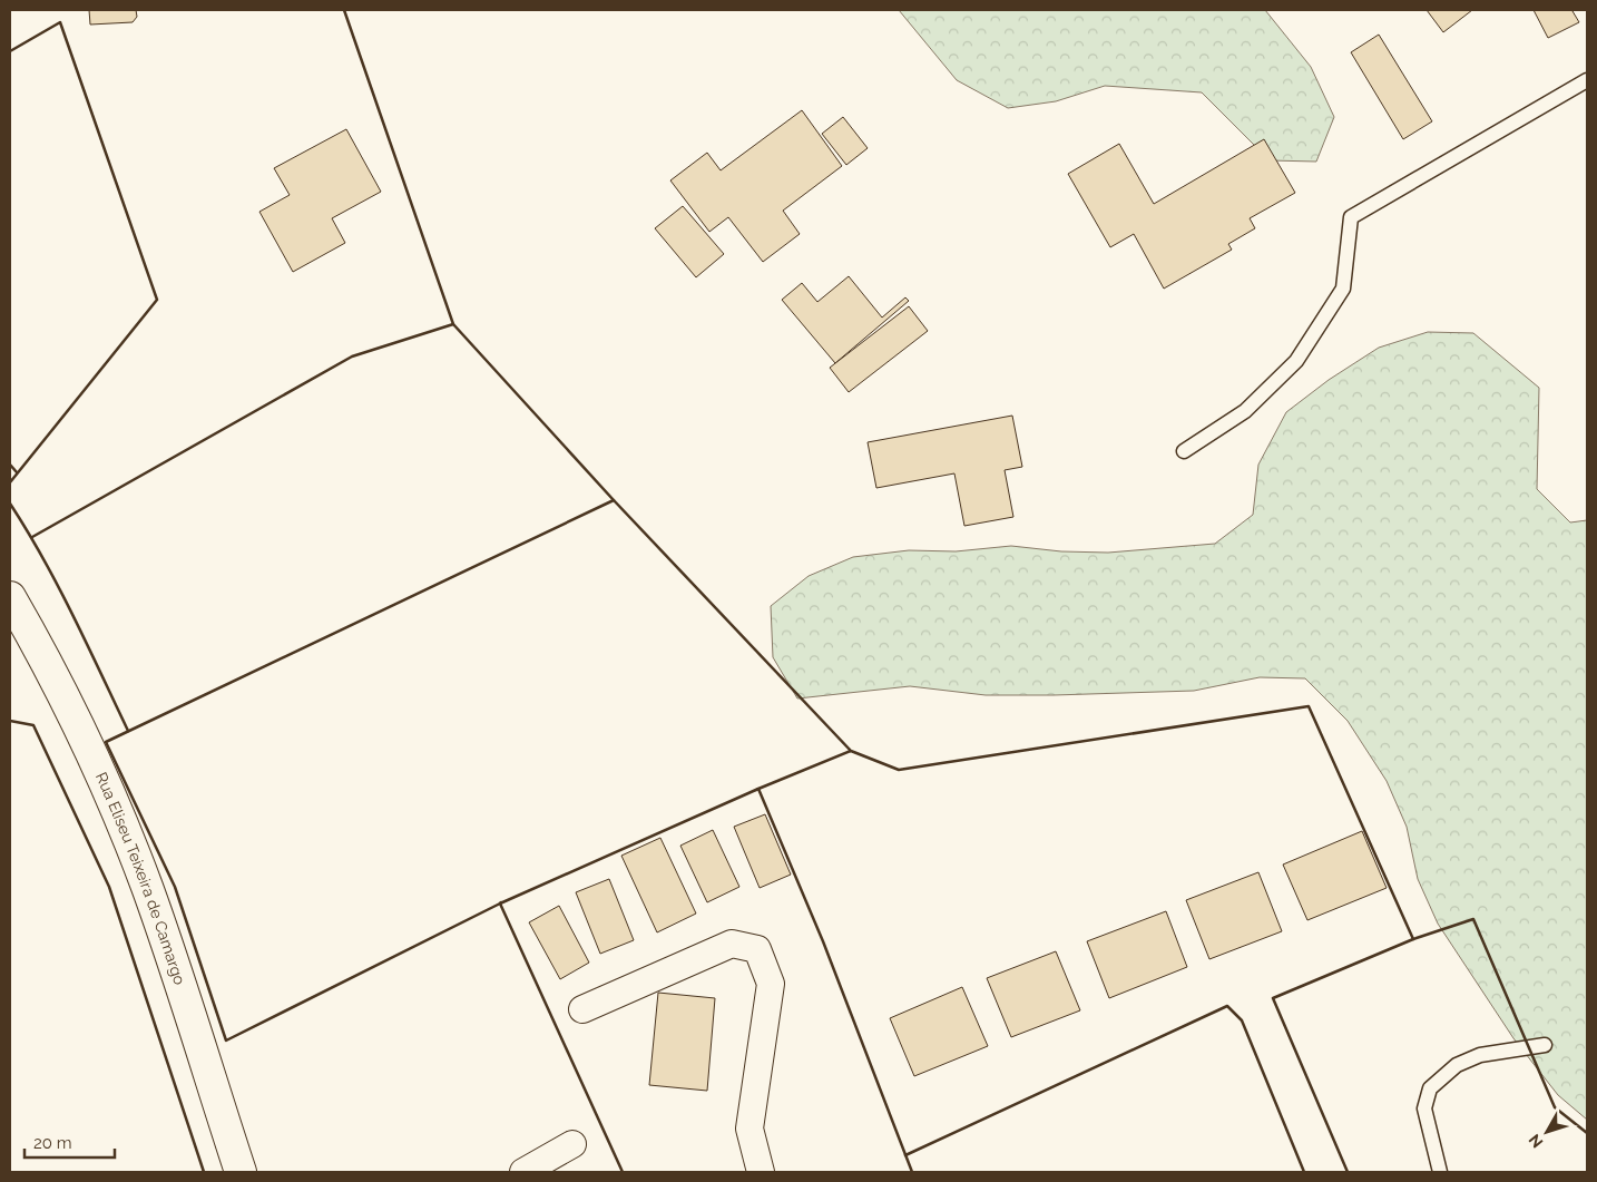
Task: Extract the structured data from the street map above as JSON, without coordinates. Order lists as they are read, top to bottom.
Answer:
{
  "streets": {
    "street": ["Rua Eliseu Teixeira de Camargo"]
  },
  "scale_bar": "20 m",
  "north": "bottom left"
}
